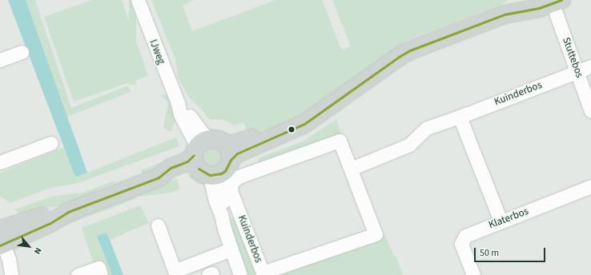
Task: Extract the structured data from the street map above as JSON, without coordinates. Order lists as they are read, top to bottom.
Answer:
{
  "streets": {
    "street": [
      "IJweg",
      "Stuttebos",
      "Kuinderbos",
      "Klaterbos"
    ]
  },
  "crossings": [
    ["Stuttebos", "Kuinderbos"]
  ],
  "scale_bar": "50 m",
  "north": "bottom right"
}
